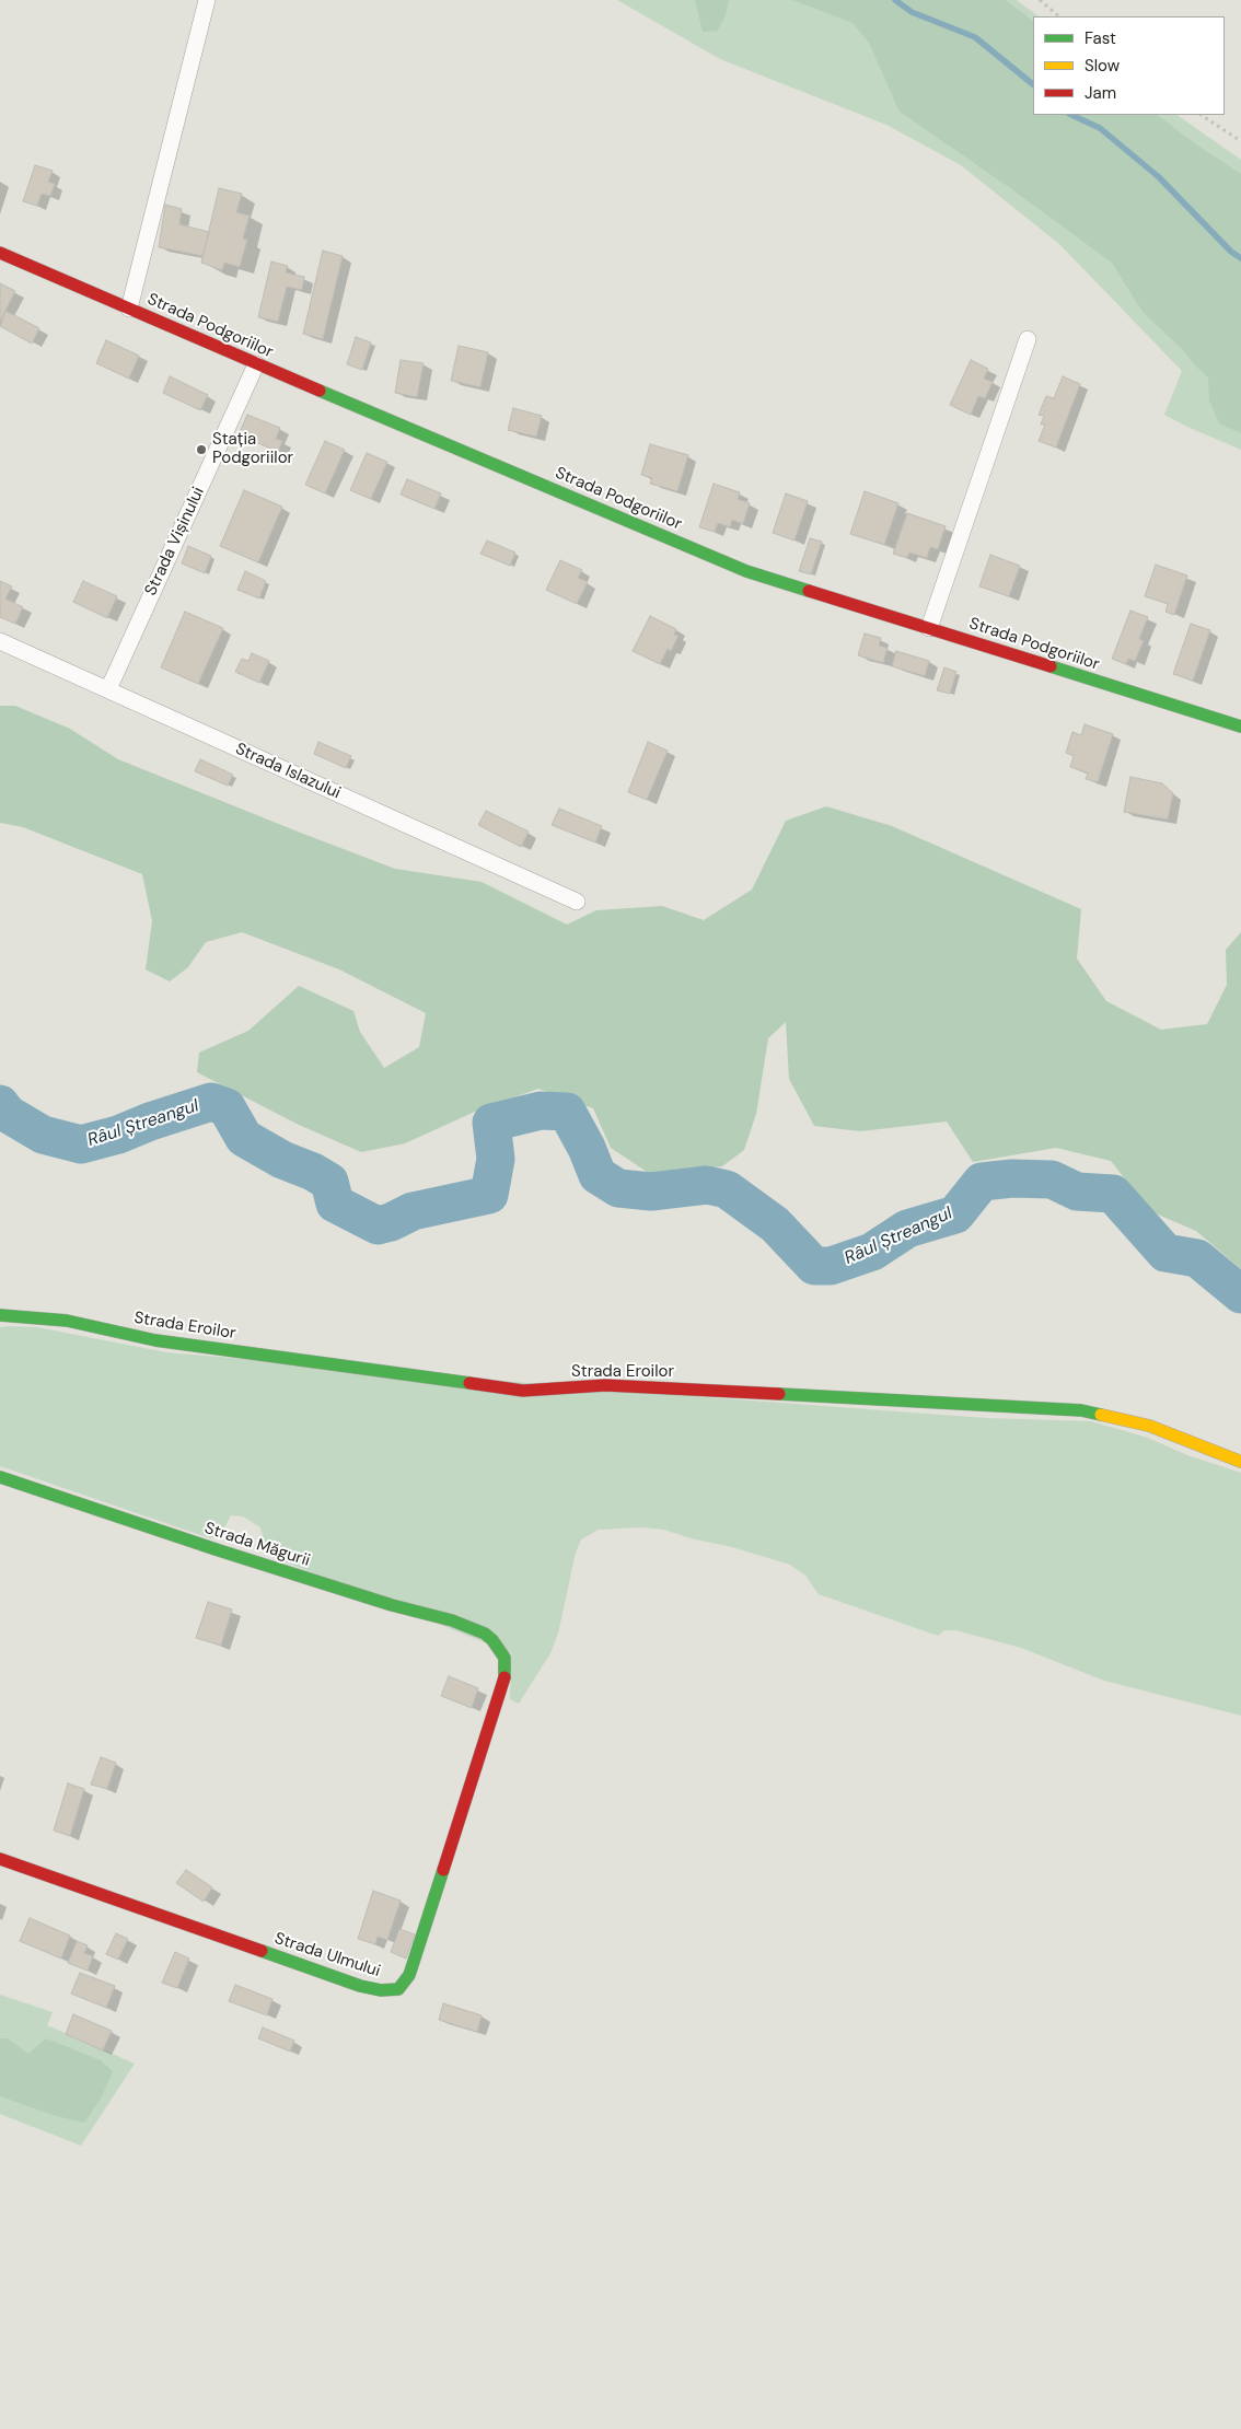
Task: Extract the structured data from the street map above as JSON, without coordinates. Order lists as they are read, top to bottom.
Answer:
{
  "streets": {
    "street": [
      "Strada Podgoriilor",
      "Strada Vișinului",
      "Strada Islazului",
      "Strada Eroilor",
      "Strada Măgurii",
      "Strada Ulmului"
    ]
  },
  "crossings": [
    ["Strada Podgoriilor", "Strada Vișinului"],
    ["Strada Vișinului", "Strada Islazului"],
    ["Strada Măgurii", "Strada Ulmului"]
  ],
  "water": ["Râul Ștreangul"],
  "places": ["Stația Podgoriilor"],
  "legend": ["Fast", "Slow", "Jam"]
}
